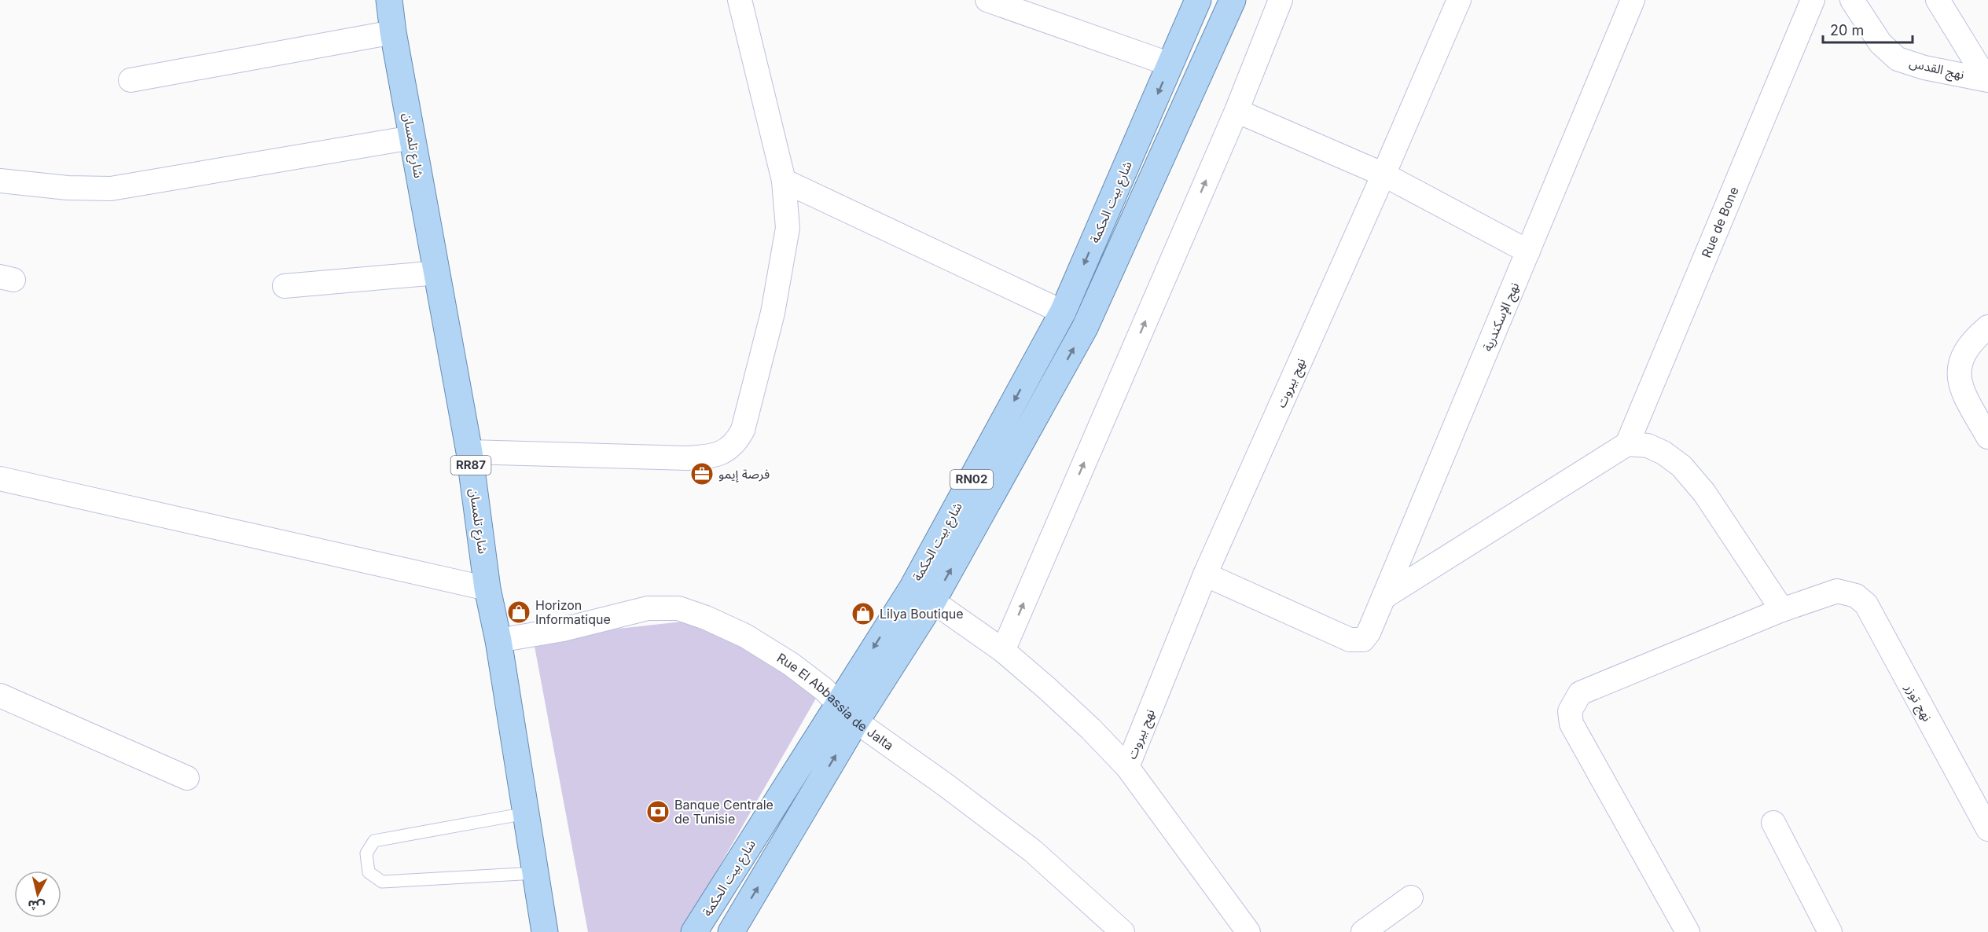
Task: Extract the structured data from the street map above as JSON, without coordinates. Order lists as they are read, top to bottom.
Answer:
{
  "streets": {
    "main road": [
      "شارع تلمسان",
      "شارع بيت الحكمة",
      "RR87",
      "RN02"
    ],
    "street": [
      "نهج القدس",
      "Rue de Bone",
      "نهج الإسكندرية",
      "نهج بيروت",
      "Rue El Abbassia de Jalta",
      "نهج توزر"
    ]
  },
  "crossings": [
    ["شارع تلمسان", "Rue El Abbassia de Jalta"],
    ["شارع بيت الحكمة", "Rue El Abbassia de Jalta"],
    ["نهج الإسكندرية", "نهج بيروت"]
  ],
  "places": {
    "office": ["فرصة إيمو"],
    "shop": ["Horizon Informatique", "Lilya Boutique"],
    "bank": ["Banque Centrale de Tunisie"]
  },
  "scale_bar": "20 m",
  "north": "bottom"
}
